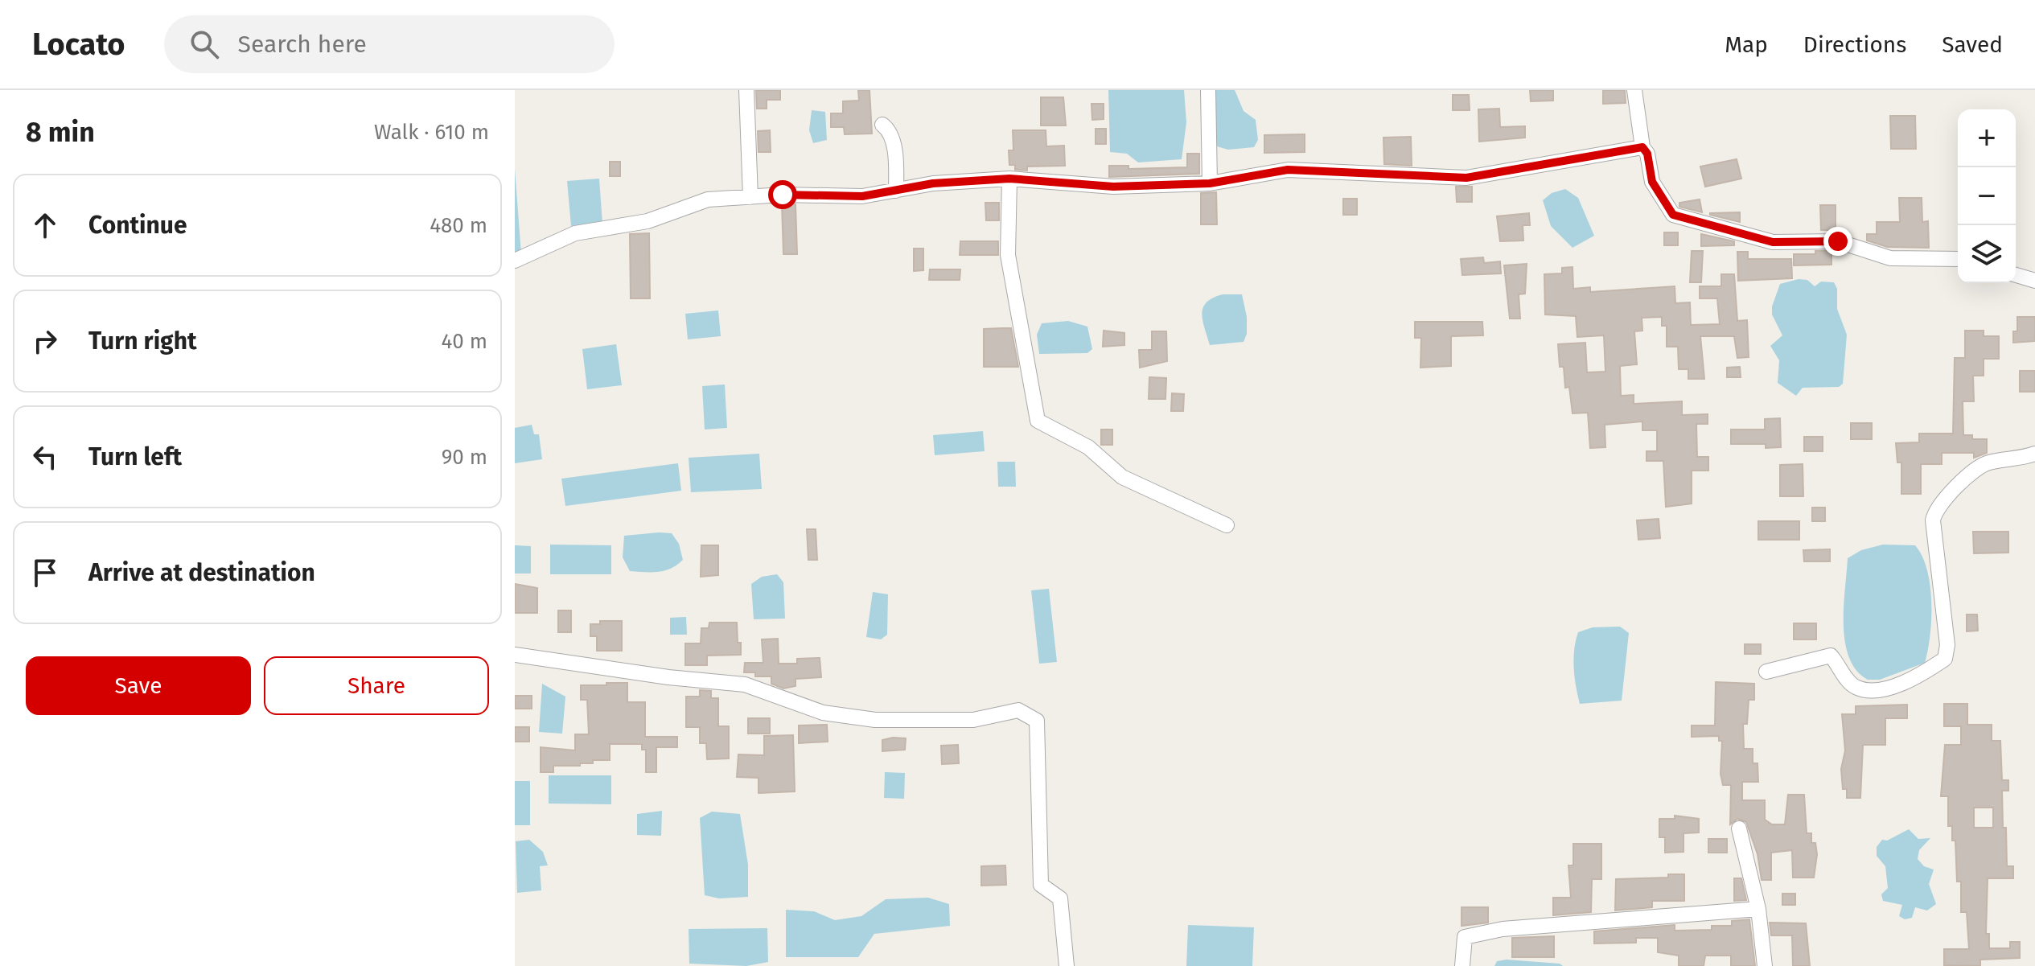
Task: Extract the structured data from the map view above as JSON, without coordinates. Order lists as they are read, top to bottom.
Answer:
{
  "page": {
    "header": "Locato",
    "search": "Search here",
    "nav": ["Map", "Directions", "Saved"],
    "heading": ["8 min", "Walk · 610 m"],
    "map_buttons": ["+", "−"],
    "list": [
      ["Continue", "480 m"],
      ["Turn right", "40 m"],
      ["Turn left", "90 m"],
      "Arrive at destination"
    ],
    "buttons": ["Save", "Share"]
  }
}
